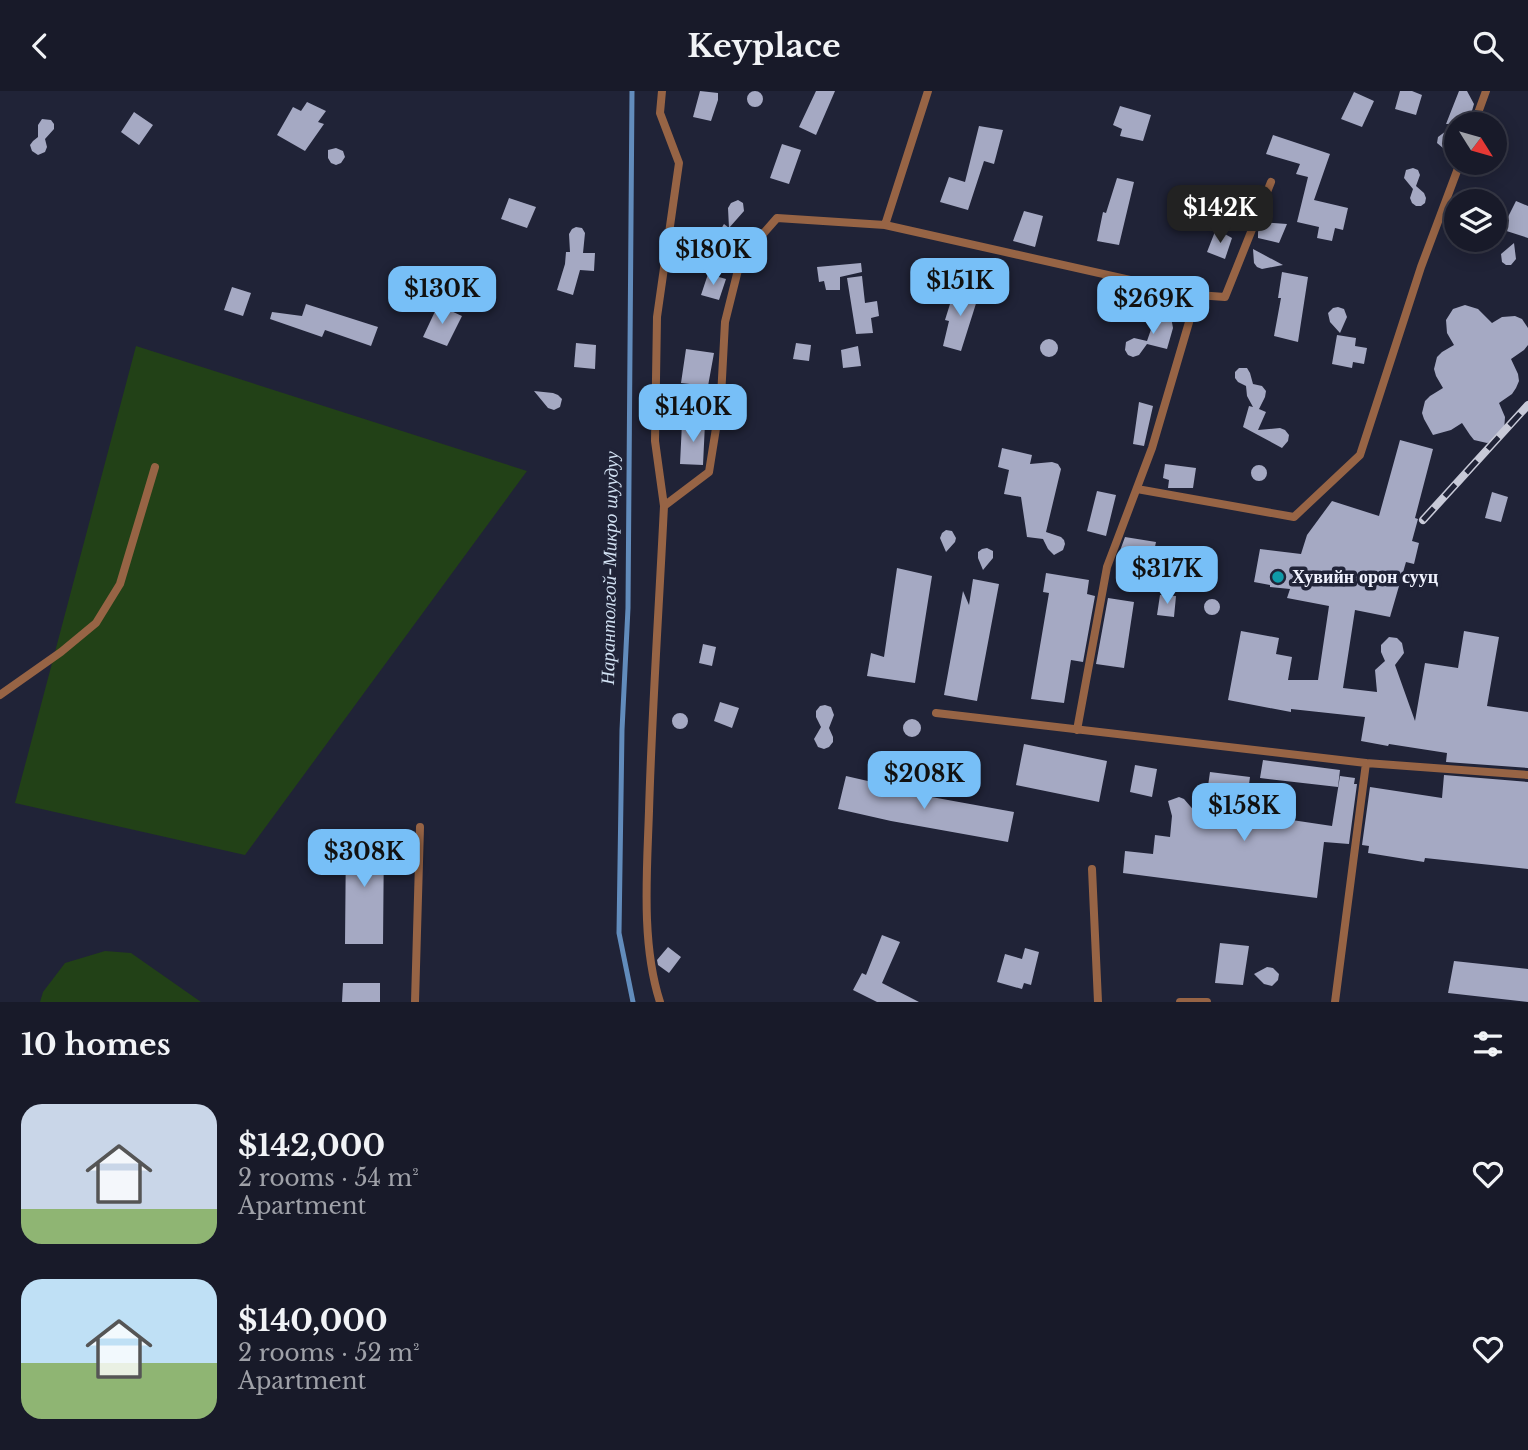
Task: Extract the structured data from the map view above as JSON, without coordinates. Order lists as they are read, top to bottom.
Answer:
{
  "water": ["Нарантолгой-Микро шуудуу"],
  "places": ["Хувийн орон сууц"],
  "north": "bottom right",
  "page": {
    "header": "Keyplace",
    "price": [
      "$142K",
      "$180K",
      "$151K",
      "$130K",
      "$269K",
      "$140K",
      "$317K",
      "$208K",
      "$158K",
      "$308K"
    ],
    "heading": "10 homes",
    "list": [
      {
        "name": "$142,000",
        "note": "2 rooms · 54 m² · Apartment"
      },
      {
        "name": "$140,000",
        "note": "2 rooms · 52 m² · Apartment"
      }
    ]
  }
}
